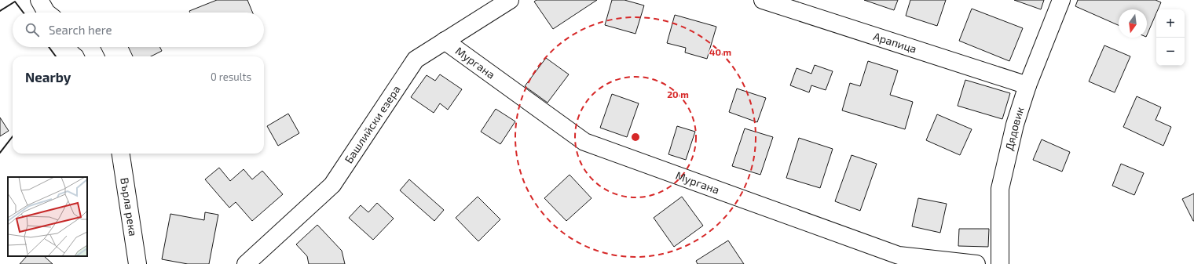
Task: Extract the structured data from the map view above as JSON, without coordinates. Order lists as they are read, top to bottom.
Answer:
{
  "streets": {
    "street": [
      "Арапица",
      "Мургана",
      "Башлийски езера",
      "Дядовик",
      "Върла река"
    ]
  },
  "crossings": [
    ["Арапица", "Дядовик"],
    ["Мургана", "Башлийски езера"]
  ],
  "north": "bottom",
  "page": {
    "map_buttons": ["+", "−"],
    "search": "Search here",
    "heading": ["Nearby", "0 results"]
  },
  "rings": ["40 m", "20 m"]
}
